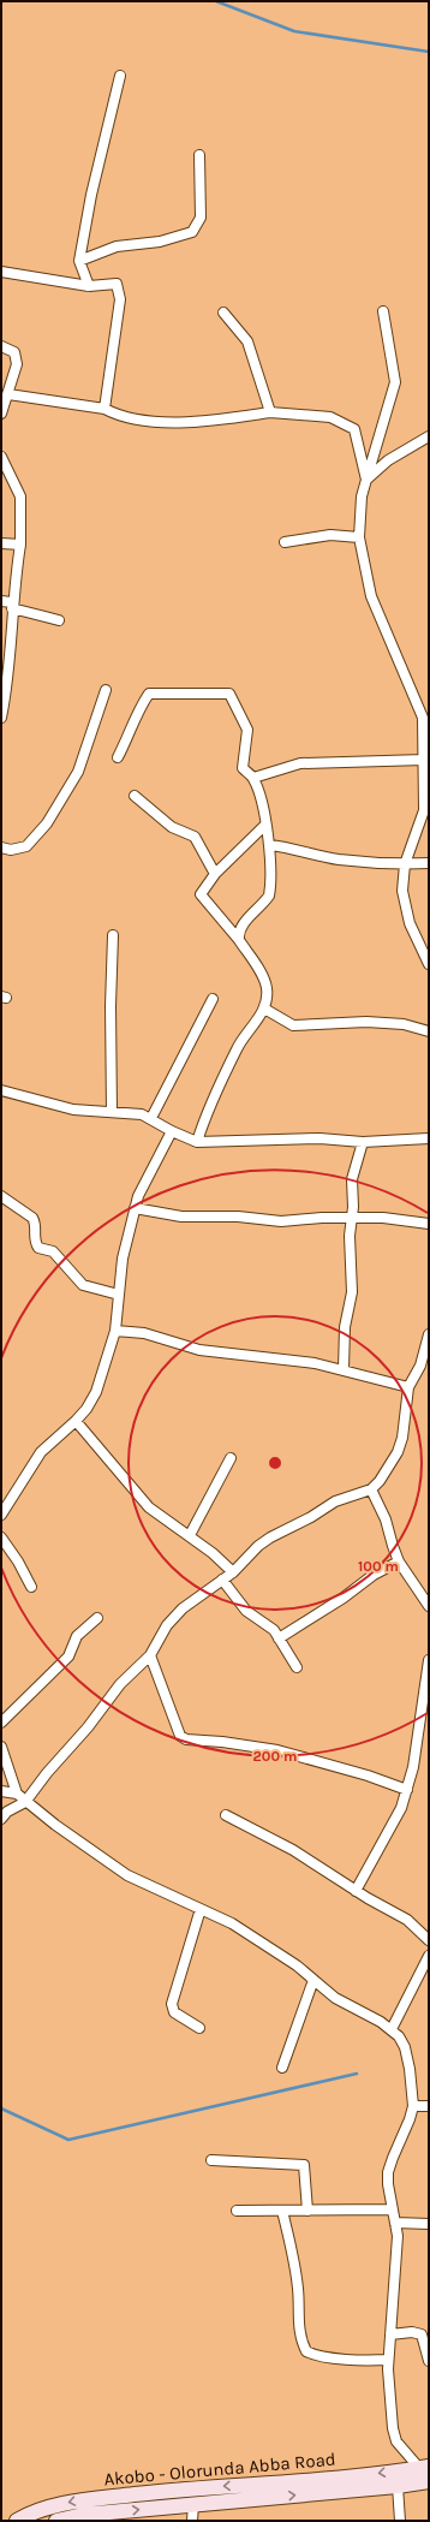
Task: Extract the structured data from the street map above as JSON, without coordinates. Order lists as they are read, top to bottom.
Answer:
{
  "streets": {
    "main road": ["Akobo - Olorunda Abba Road"]
  },
  "rings": ["100 m", "200 m"]
}
